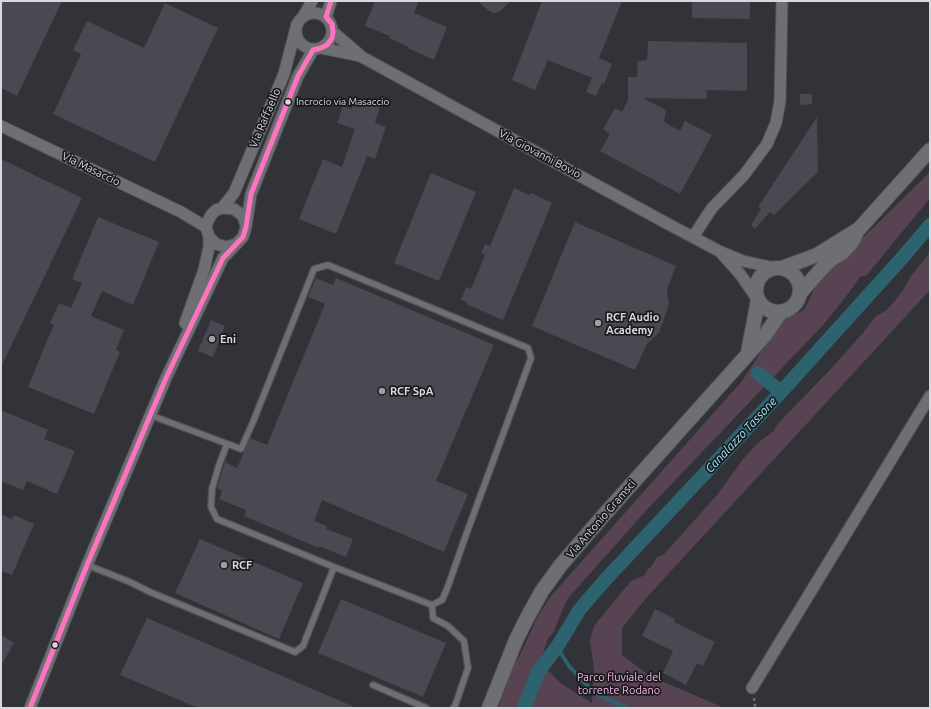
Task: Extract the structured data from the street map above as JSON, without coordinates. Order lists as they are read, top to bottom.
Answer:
{
  "streets": {
    "street": [
      "Via Raffaello",
      "Via Giovanni Bovio",
      "Via Masaccio",
      "Via Antonio Gramsci"
    ]
  },
  "crossings": [
    ["Via Raffaello", "Via Giovanni Bovio"],
    ["Via Raffaello", "Via Masaccio"],
    ["Via Giovanni Bovio", "Via Antonio Gramsci"]
  ],
  "water": ["Canalazzo Tassone"],
  "parks": ["Parco fluviale del torrente Rodano"],
  "places": [
    "Incrocio via Masaccio",
    "RCF Audio Academy",
    "Eni",
    "RCF SpA",
    "RCF"
  ]
}
